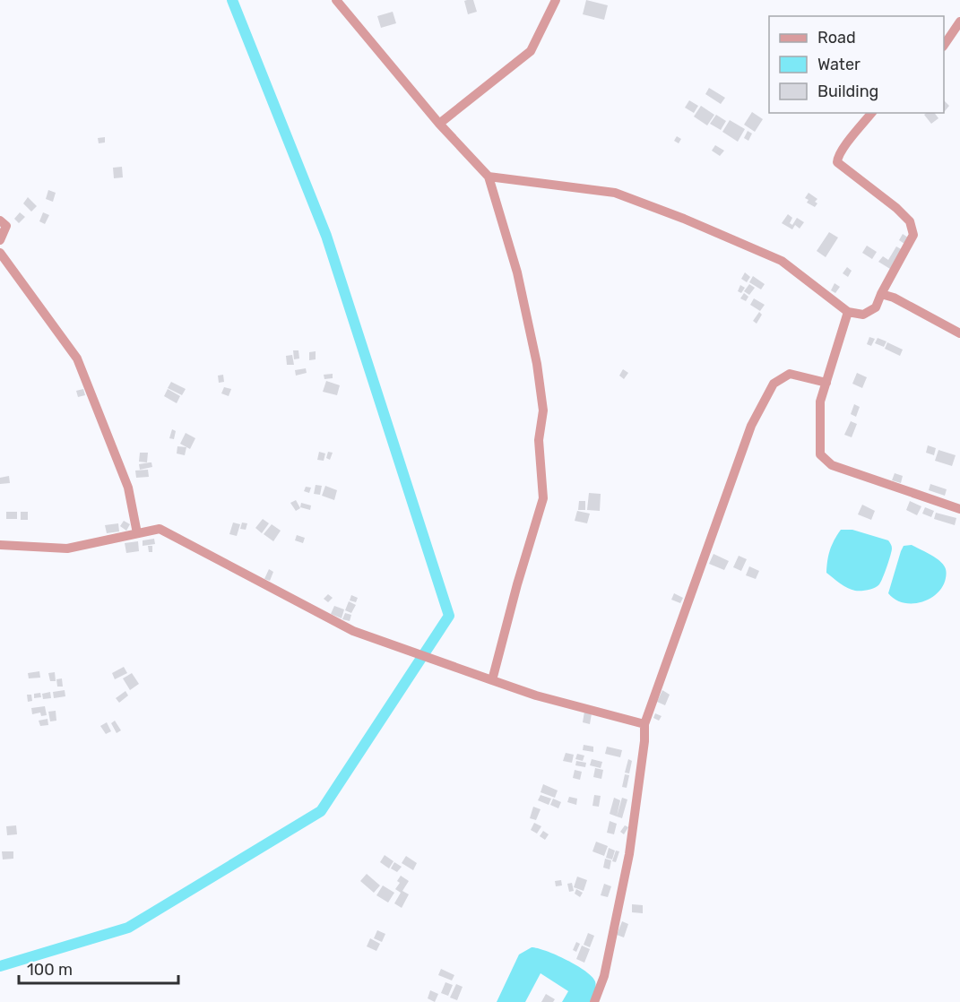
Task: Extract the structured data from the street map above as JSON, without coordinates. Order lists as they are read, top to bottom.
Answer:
{
  "legend": ["Road", "Water", "Building"],
  "scale_bar": "100 m"
}
